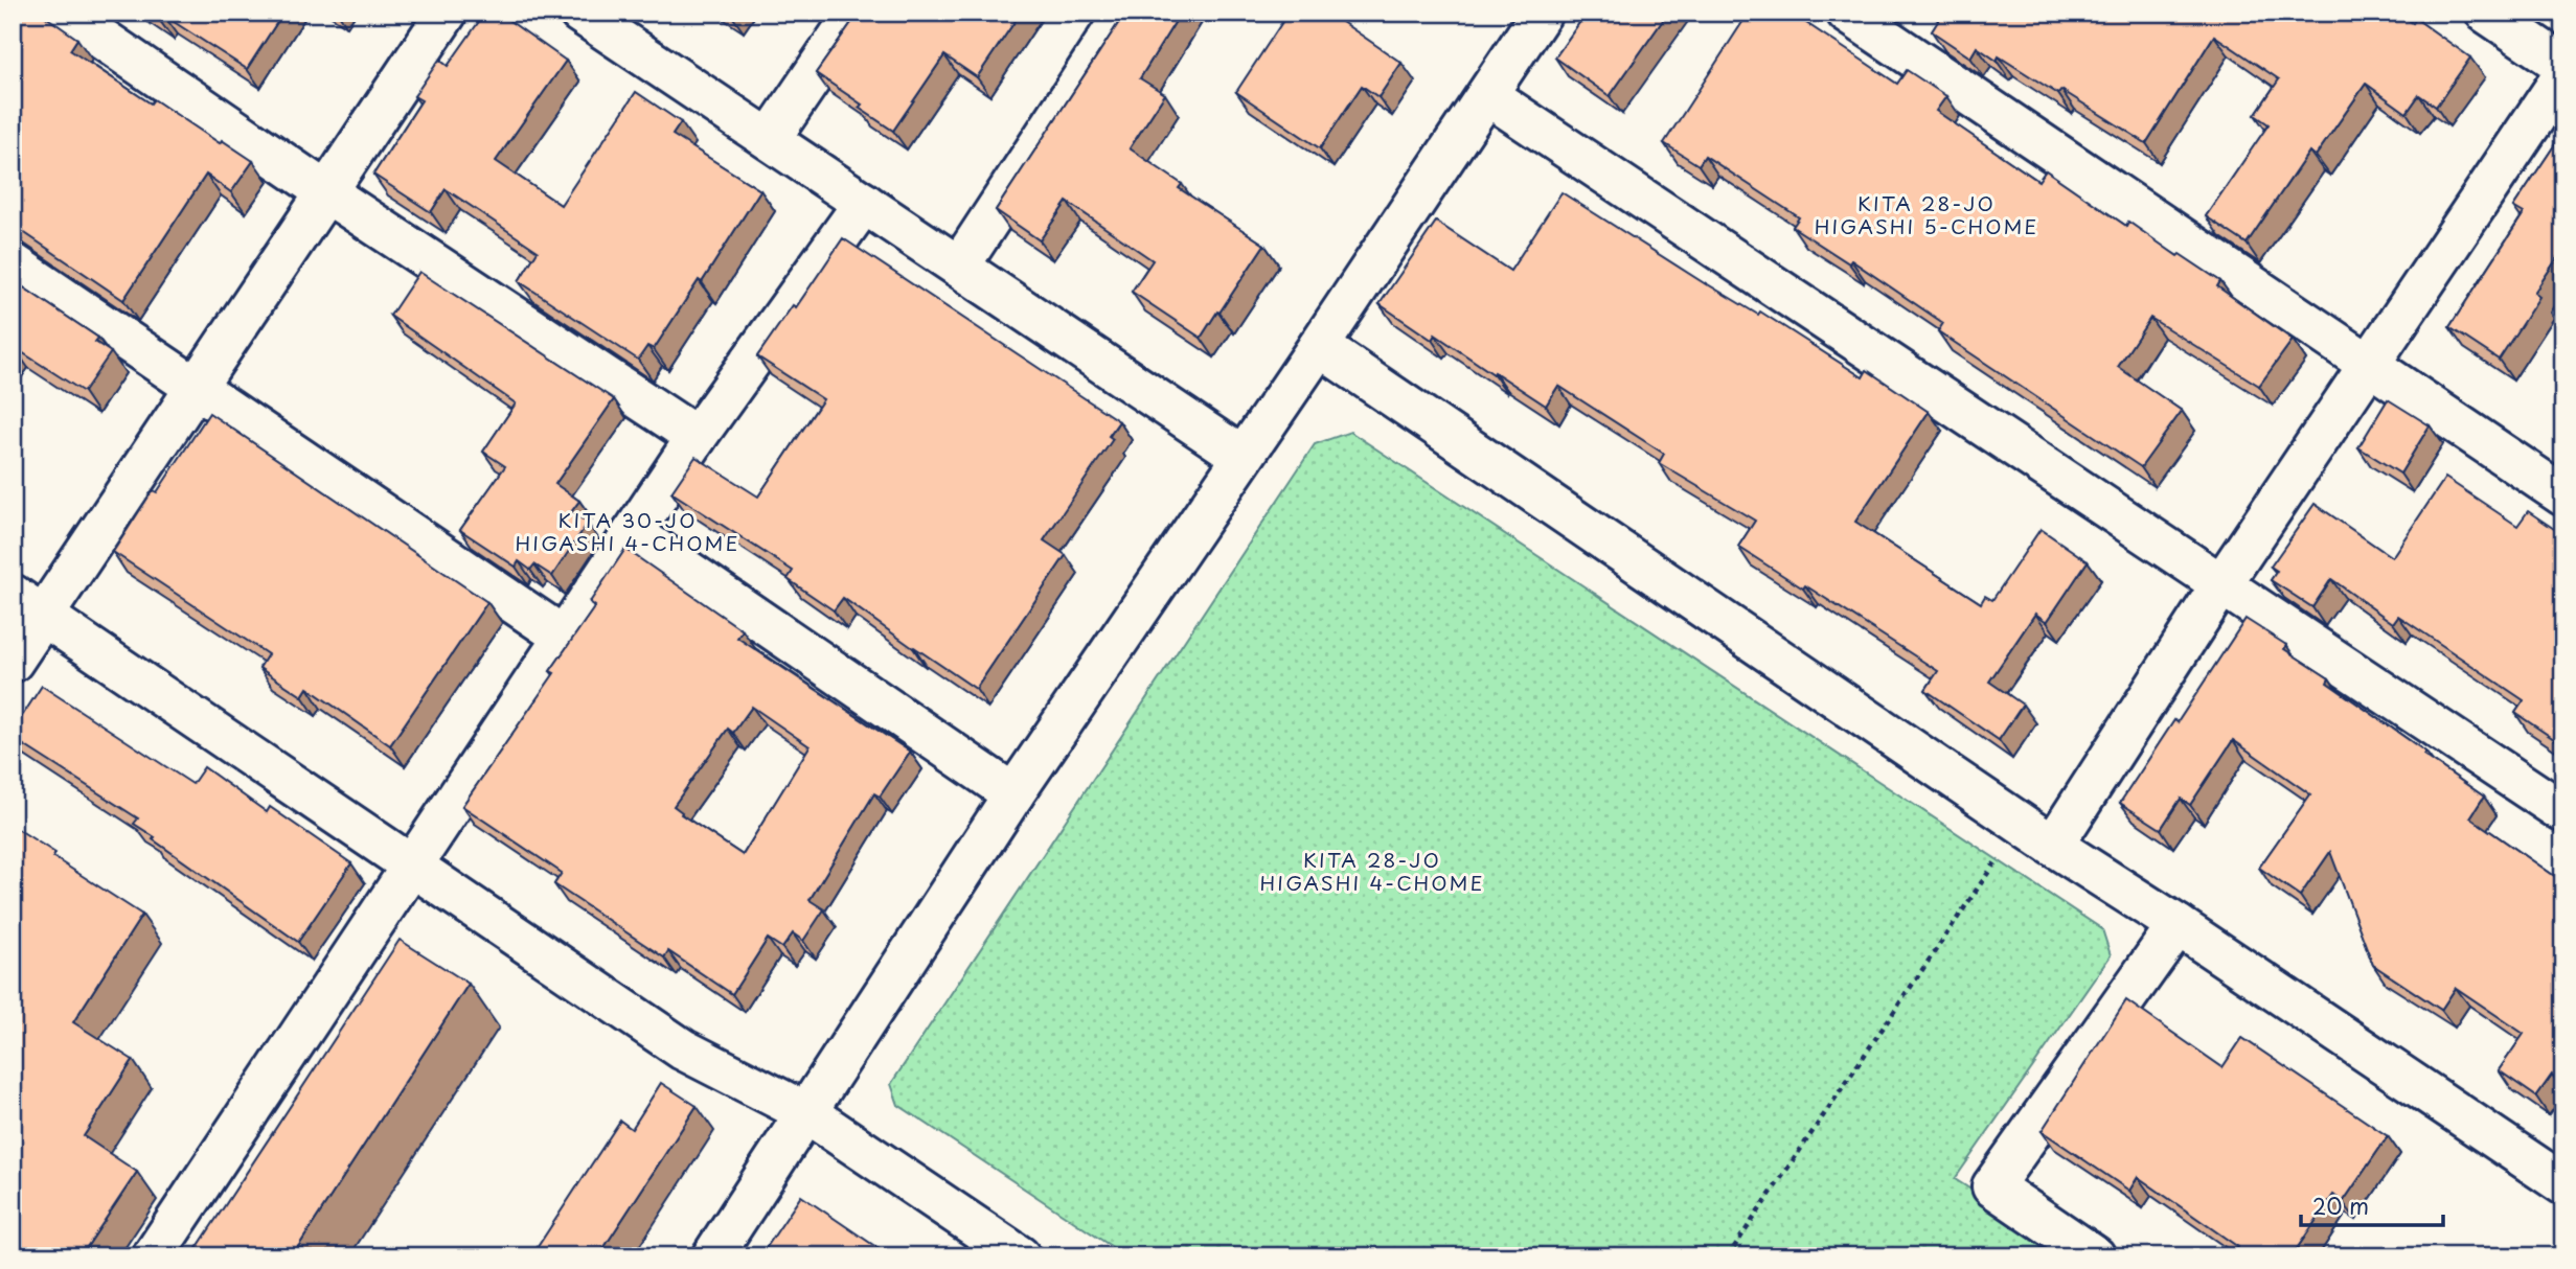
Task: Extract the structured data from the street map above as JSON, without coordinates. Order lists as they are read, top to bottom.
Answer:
{
  "districts": ["KITA 28-JO HIGASHI 5-CHOME", "KITA 30-JO HIGASHI 4-CHOME", "KITA 28-JO HIGASHI 4-CHOME"],
  "scale_bar": "20 m"
}
